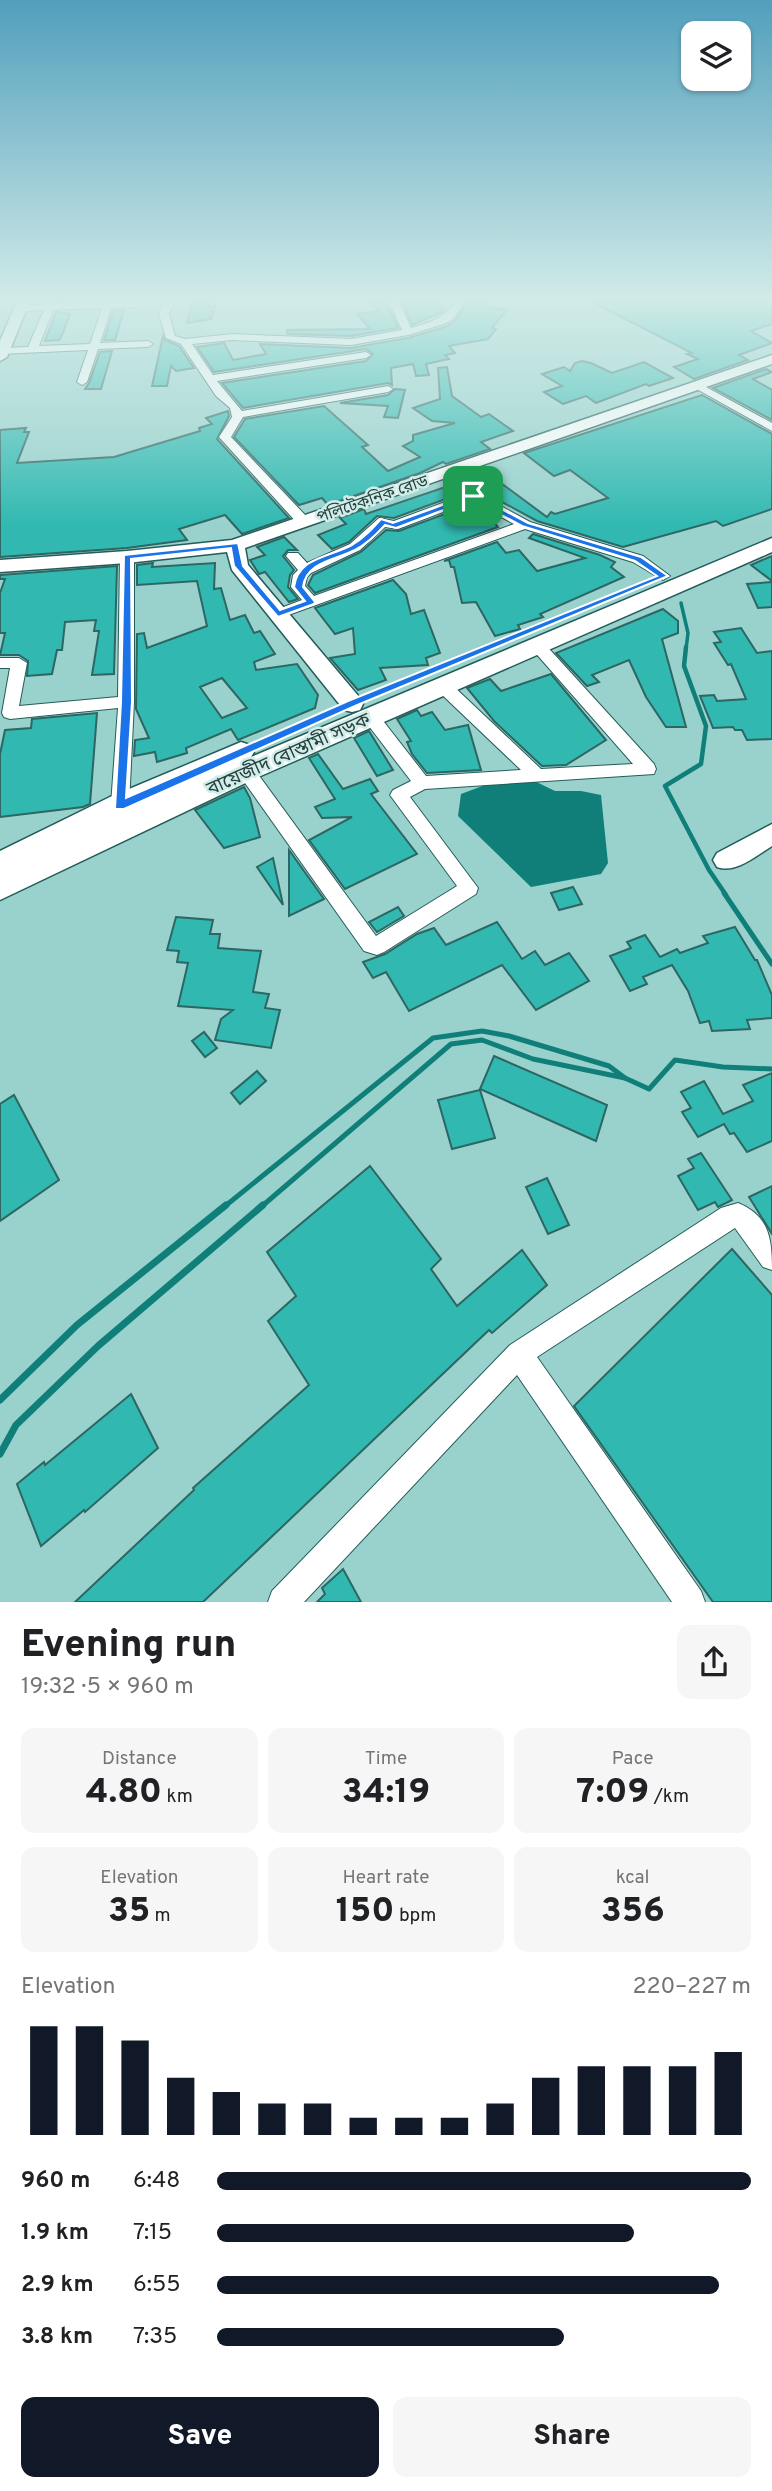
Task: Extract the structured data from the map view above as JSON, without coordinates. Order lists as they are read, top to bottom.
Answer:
{
  "streets": {
    "main road": ["পলিটেকনিক রোড", "বায়েজীদ বোস্তামী সড়ক"]
  },
  "page": {
    "heading": ["Evening run", "19:32 · 5 × 960 m"],
    "stats": [
      ["Distance", "4.80 km"],
      ["Time", "34:19"],
      ["Pace", "7:09 /km"],
      ["Elevation", "35 m"],
      ["Heart rate", "150 bpm"],
      ["kcal", "356"]
    ],
    "chart": ["Elevation", "220–227 m"],
    "list": [
      {
        "name": "960 m",
        "note": "6:48"
      },
      {
        "name": "1.9 km",
        "note": "7:15"
      },
      {
        "name": "2.9 km",
        "note": "6:55"
      },
      {
        "name": "3.8 km",
        "note": "7:35"
      }
    ],
    "buttons": ["Save", "Share"]
  }
}
